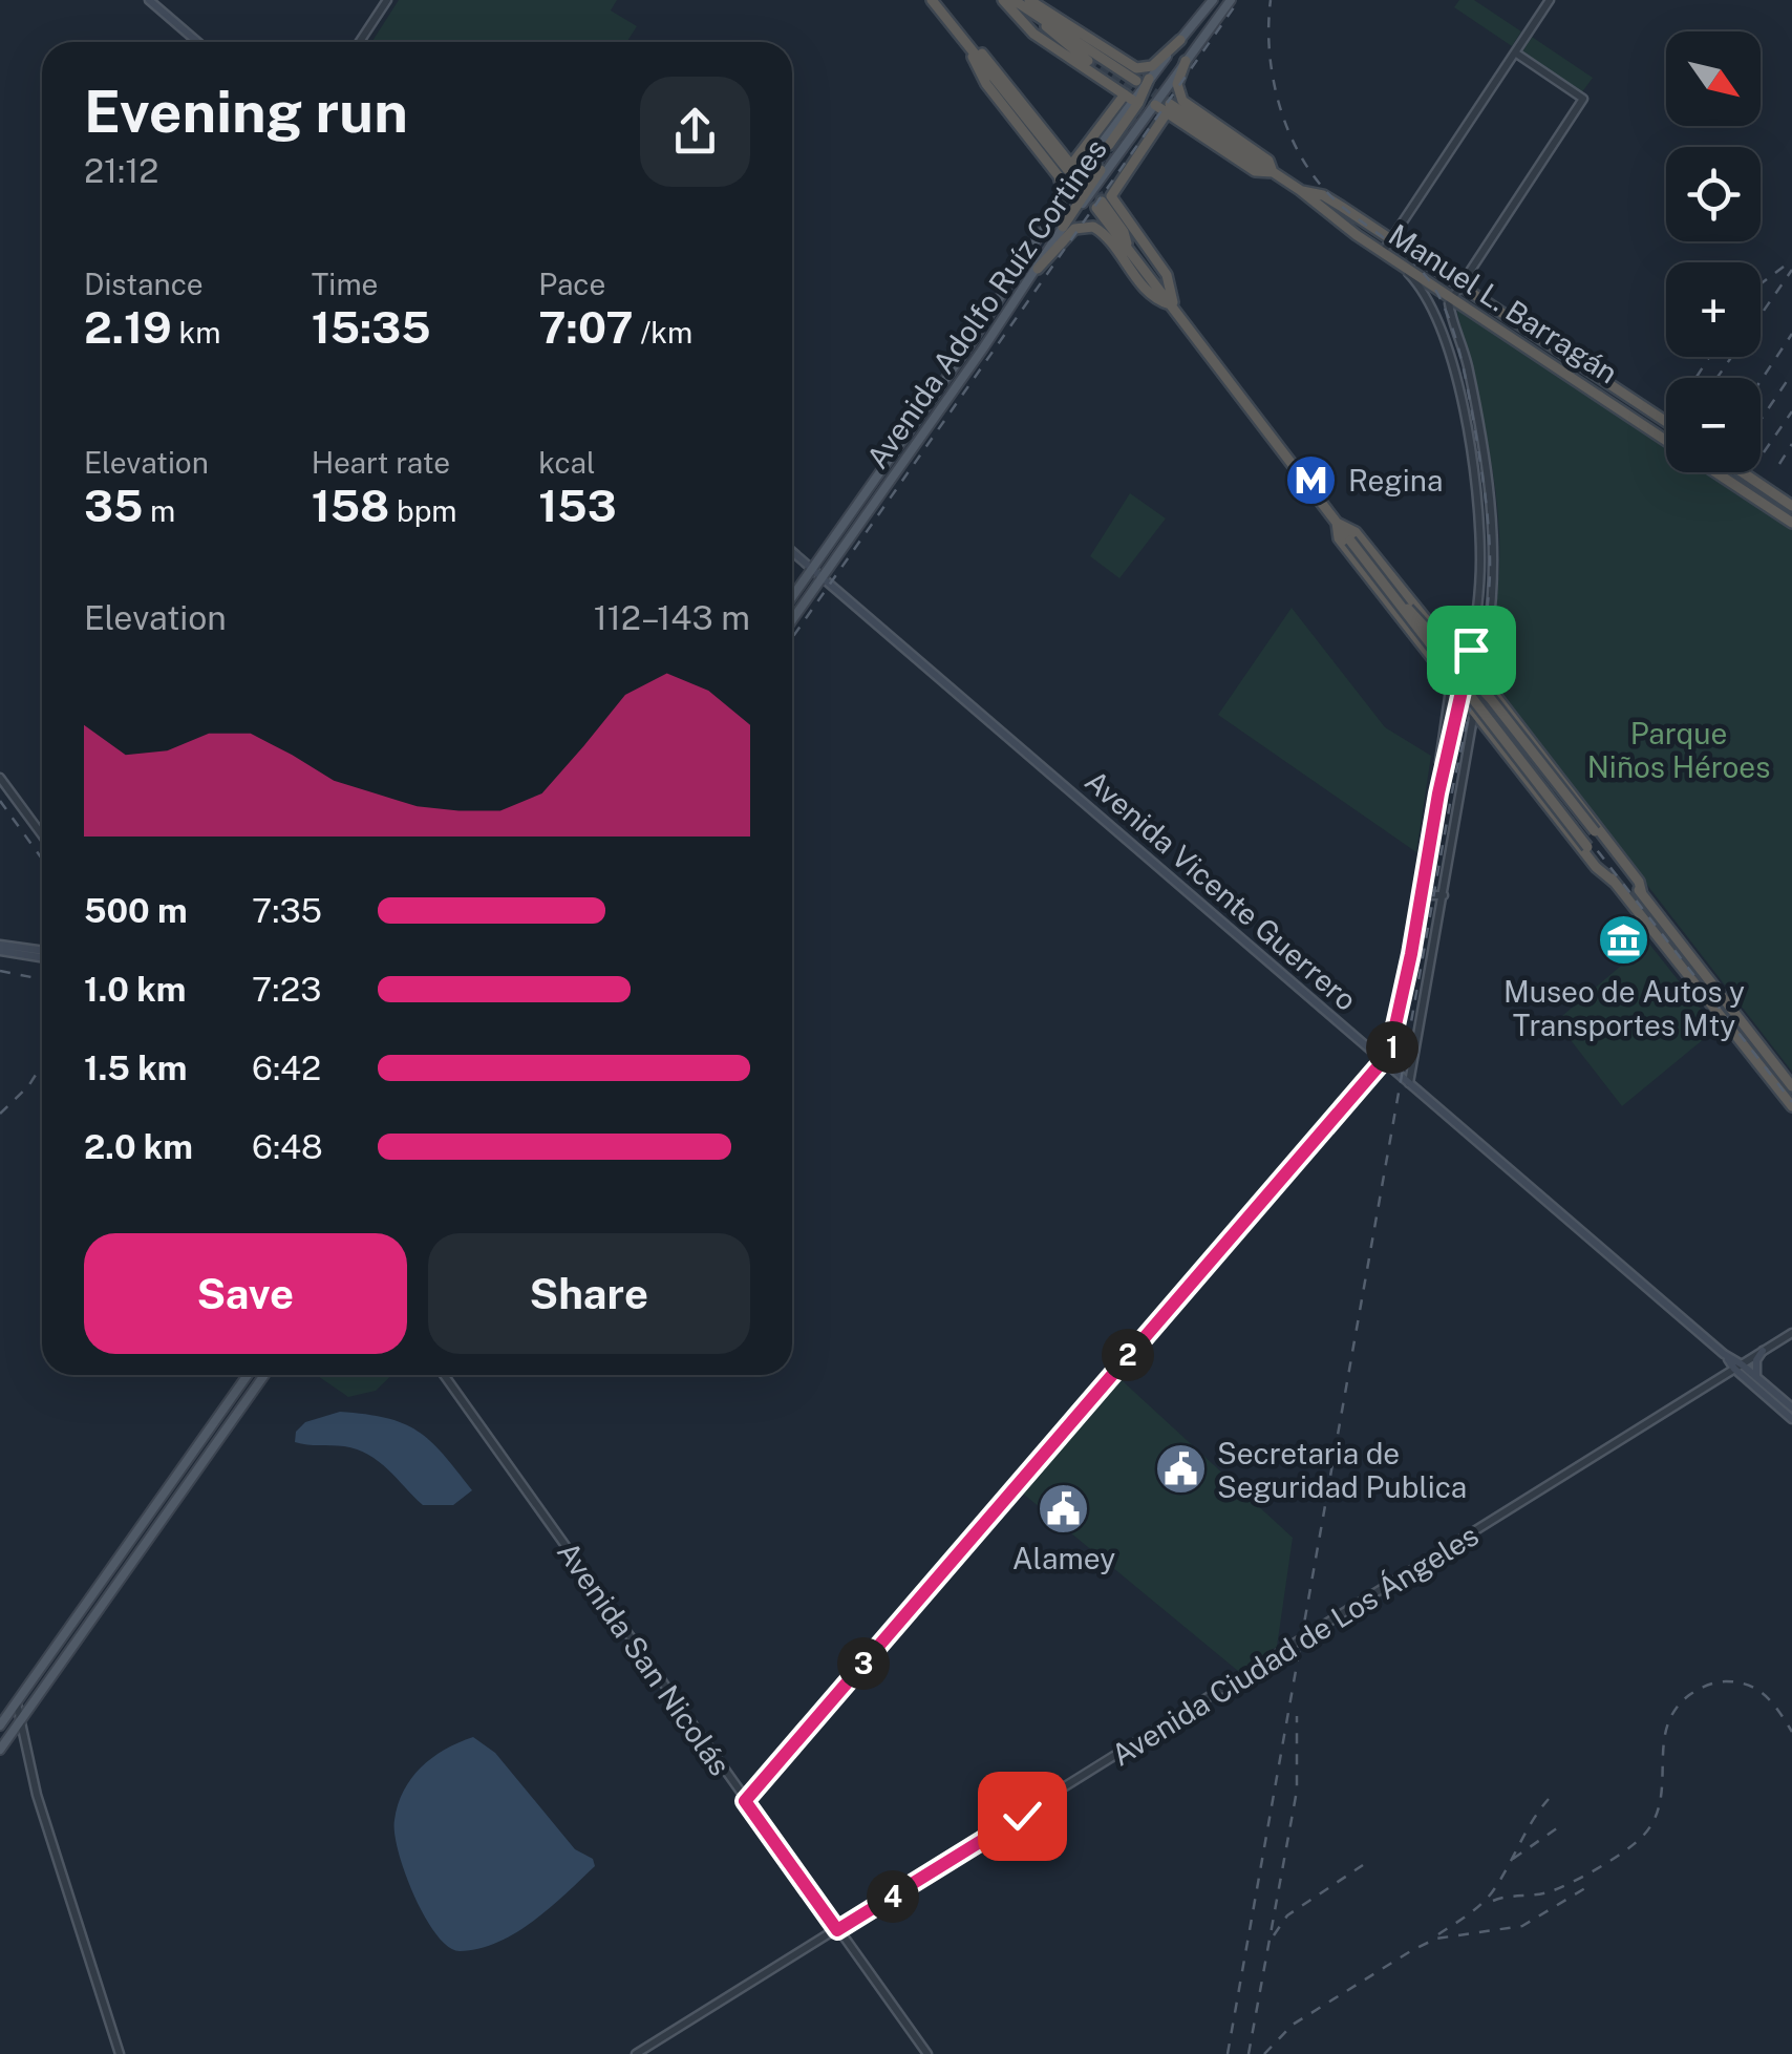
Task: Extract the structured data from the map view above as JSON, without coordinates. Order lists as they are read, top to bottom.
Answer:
{
  "streets": {
    "highway": ["Manuel L. Barragán"],
    "main road": ["Avenida Adolfo Ruíz Cortines", "Avenida Vicente Guerrero"],
    "street": ["Avenida Ciudad de Los Ángeles", "Avenida San Nicolás"]
  },
  "crossings": [
    ["Avenida Adolfo Ruíz Cortines", "Avenida Vicente Guerrero"],
    ["Avenida Vicente Guerrero", "Avenida Ciudad de Los Ángeles"],
    ["Avenida Ciudad de Los Ángeles", "Avenida San Nicolás"]
  ],
  "parks": ["Parque Niños Héroes"],
  "places": {
    "metro station": ["Regina"],
    "museum": ["Museo de Autos y Transportes Mty"],
    "public building": ["Secretaria de Seguridad Publica", "Alamey"]
  },
  "north": "bottom right",
  "page": {
    "map_buttons": ["+", "−"],
    "heading": ["Evening run", "21:12"],
    "stats": [
      ["Distance", "2.19 km"],
      ["Time", "15:35"],
      ["Pace", "7:07 /km"],
      ["Elevation", "35 m"],
      ["Heart rate", "158 bpm"],
      ["kcal", "153"]
    ],
    "chart": ["Elevation", "112–143 m"],
    "list": [
      {
        "name": "500 m",
        "note": "7:35"
      },
      {
        "name": "1.0 km",
        "note": "7:23"
      },
      {
        "name": "1.5 km",
        "note": "6:42"
      },
      {
        "name": "2.0 km",
        "note": "6:48"
      }
    ],
    "pins": [
      "1",
      "2",
      "3",
      "4"
    ],
    "buttons": ["Save", "Share"]
  }
}
